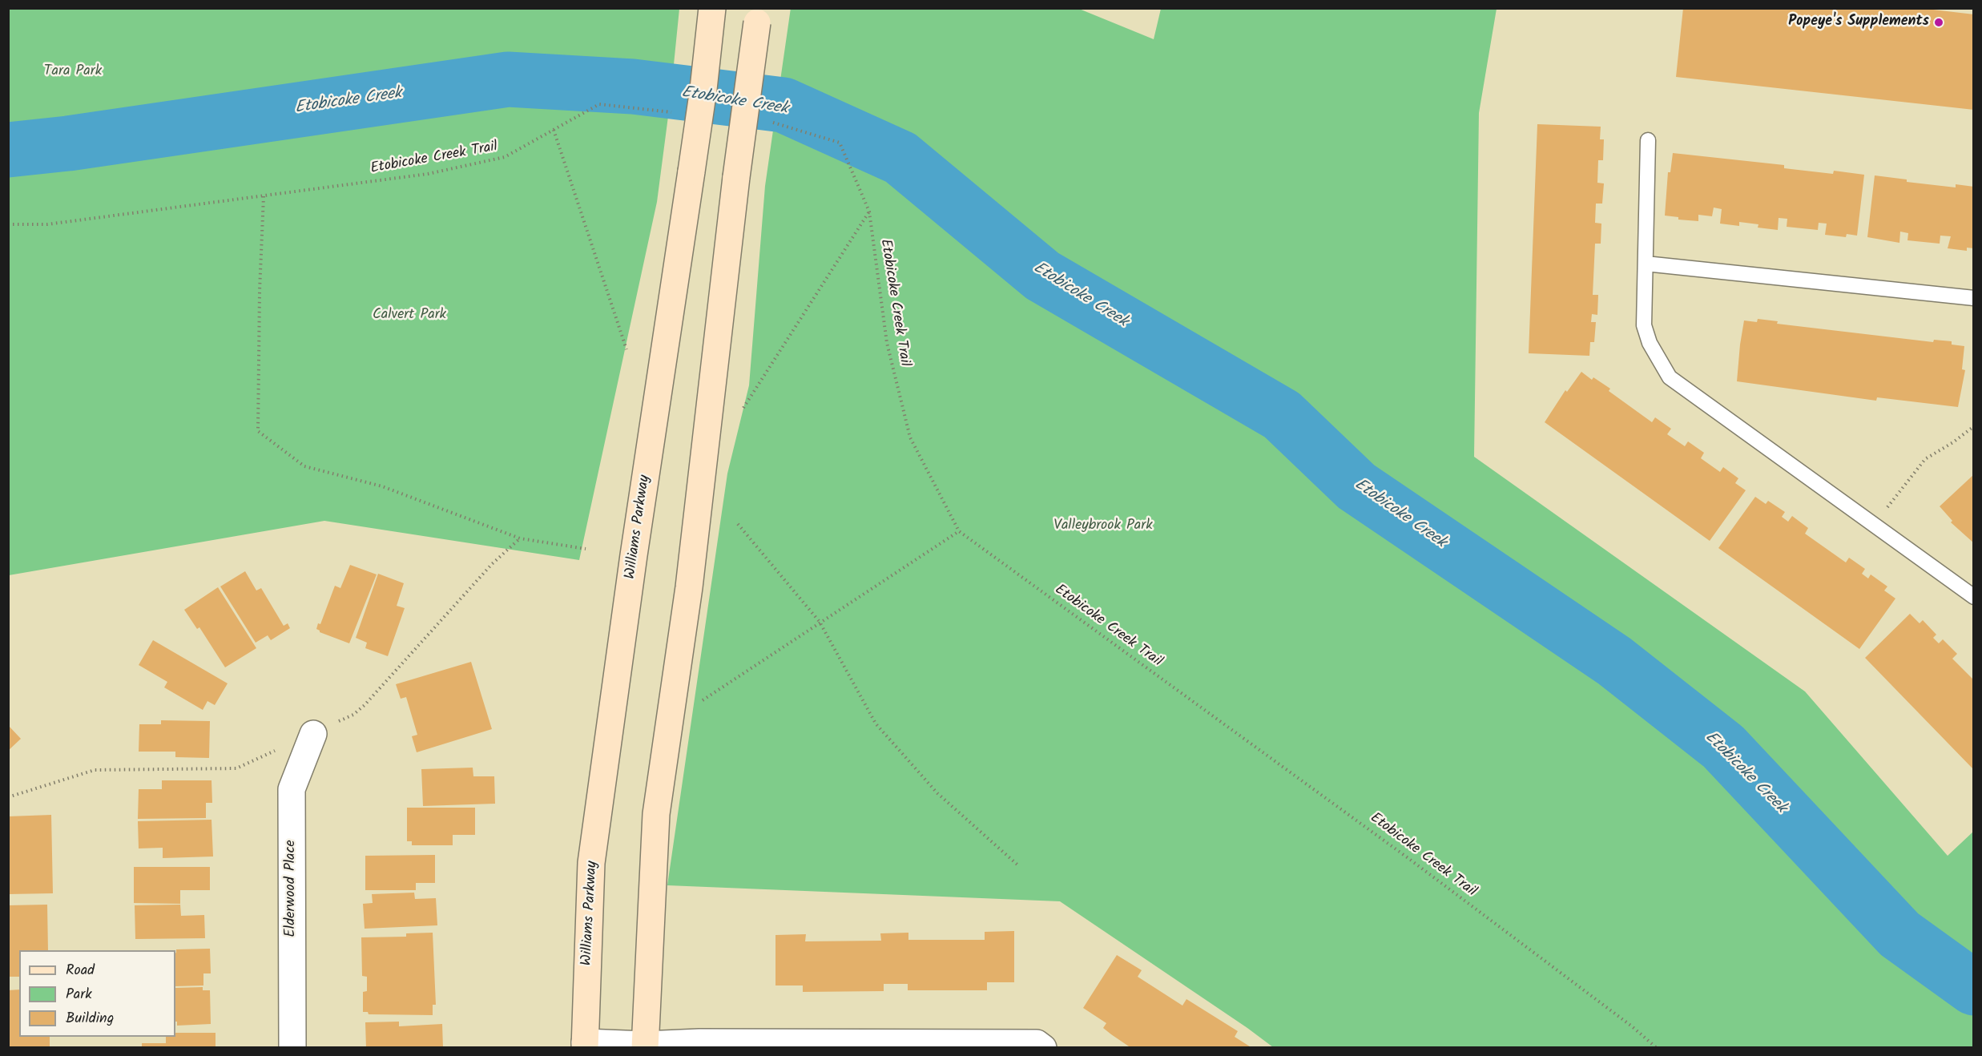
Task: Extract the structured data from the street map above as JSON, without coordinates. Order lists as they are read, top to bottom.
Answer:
{
  "streets": {
    "main road": ["Williams Parkway"],
    "street": ["Elderwood Place"],
    "path": ["Etobicoke Creek Trail"]
  },
  "water": ["Etobicoke Creek"],
  "parks": ["Tara Park", "Calvert Park", "Valleybrook Park"],
  "places": ["Popeye's Supplements"],
  "legend": ["Road", "Park", "Building"]
}
